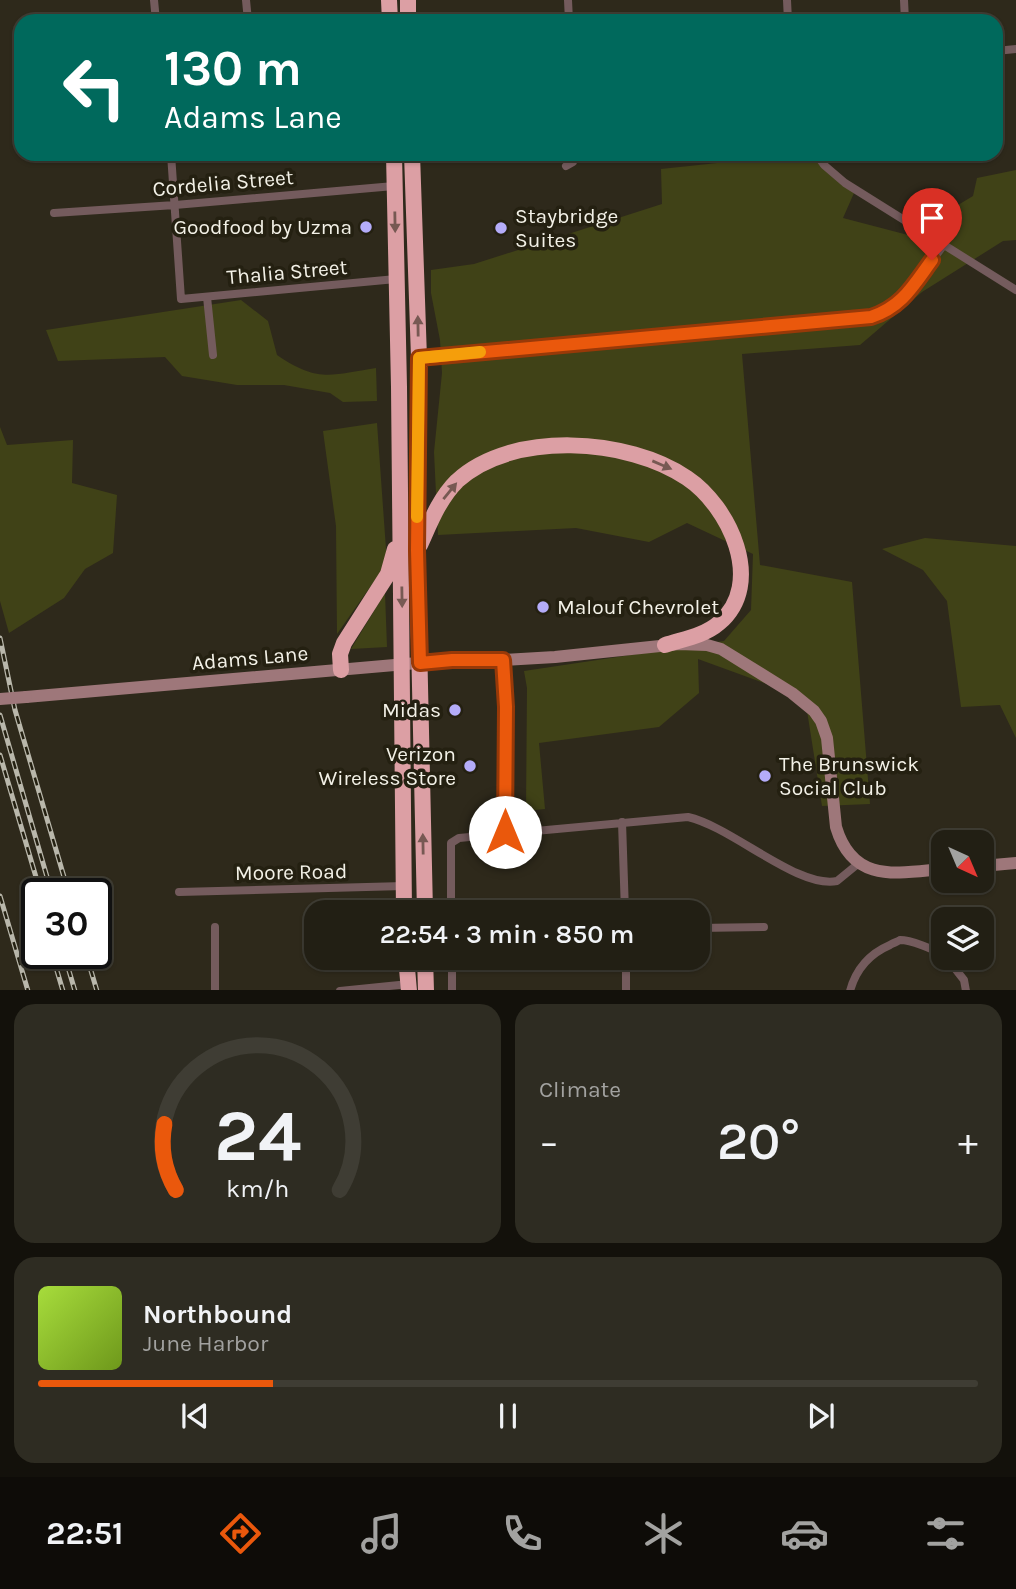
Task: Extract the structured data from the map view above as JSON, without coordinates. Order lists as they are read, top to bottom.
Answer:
{
  "streets": {
    "street": [
      "Cordelia Street",
      "Thalia Street",
      "Adams Lane",
      "Moore Road"
    ]
  },
  "crossings": [
    ["Cordelia Street", "Thalia Street"]
  ],
  "places": [
    "Goodfood by Uzma",
    "Staybridge Suites",
    "Malouf Chevrolet",
    "Midas",
    "Verizon Wireless Store",
    "The Brunswick Social Club"
  ],
  "north": "bottom right",
  "page": {
    "turn": ["130 m", "Adams Lane"],
    "limit": "30",
    "trip": "22:54 · 3 min · 850 m",
    "tile": "Climate",
    "heat": ["−", "20°", "+"],
    "song": ["Northbound", "June Harbor"],
    "tabs": "22:51",
    "gauge": ["24", "km/h"]
  }
}
